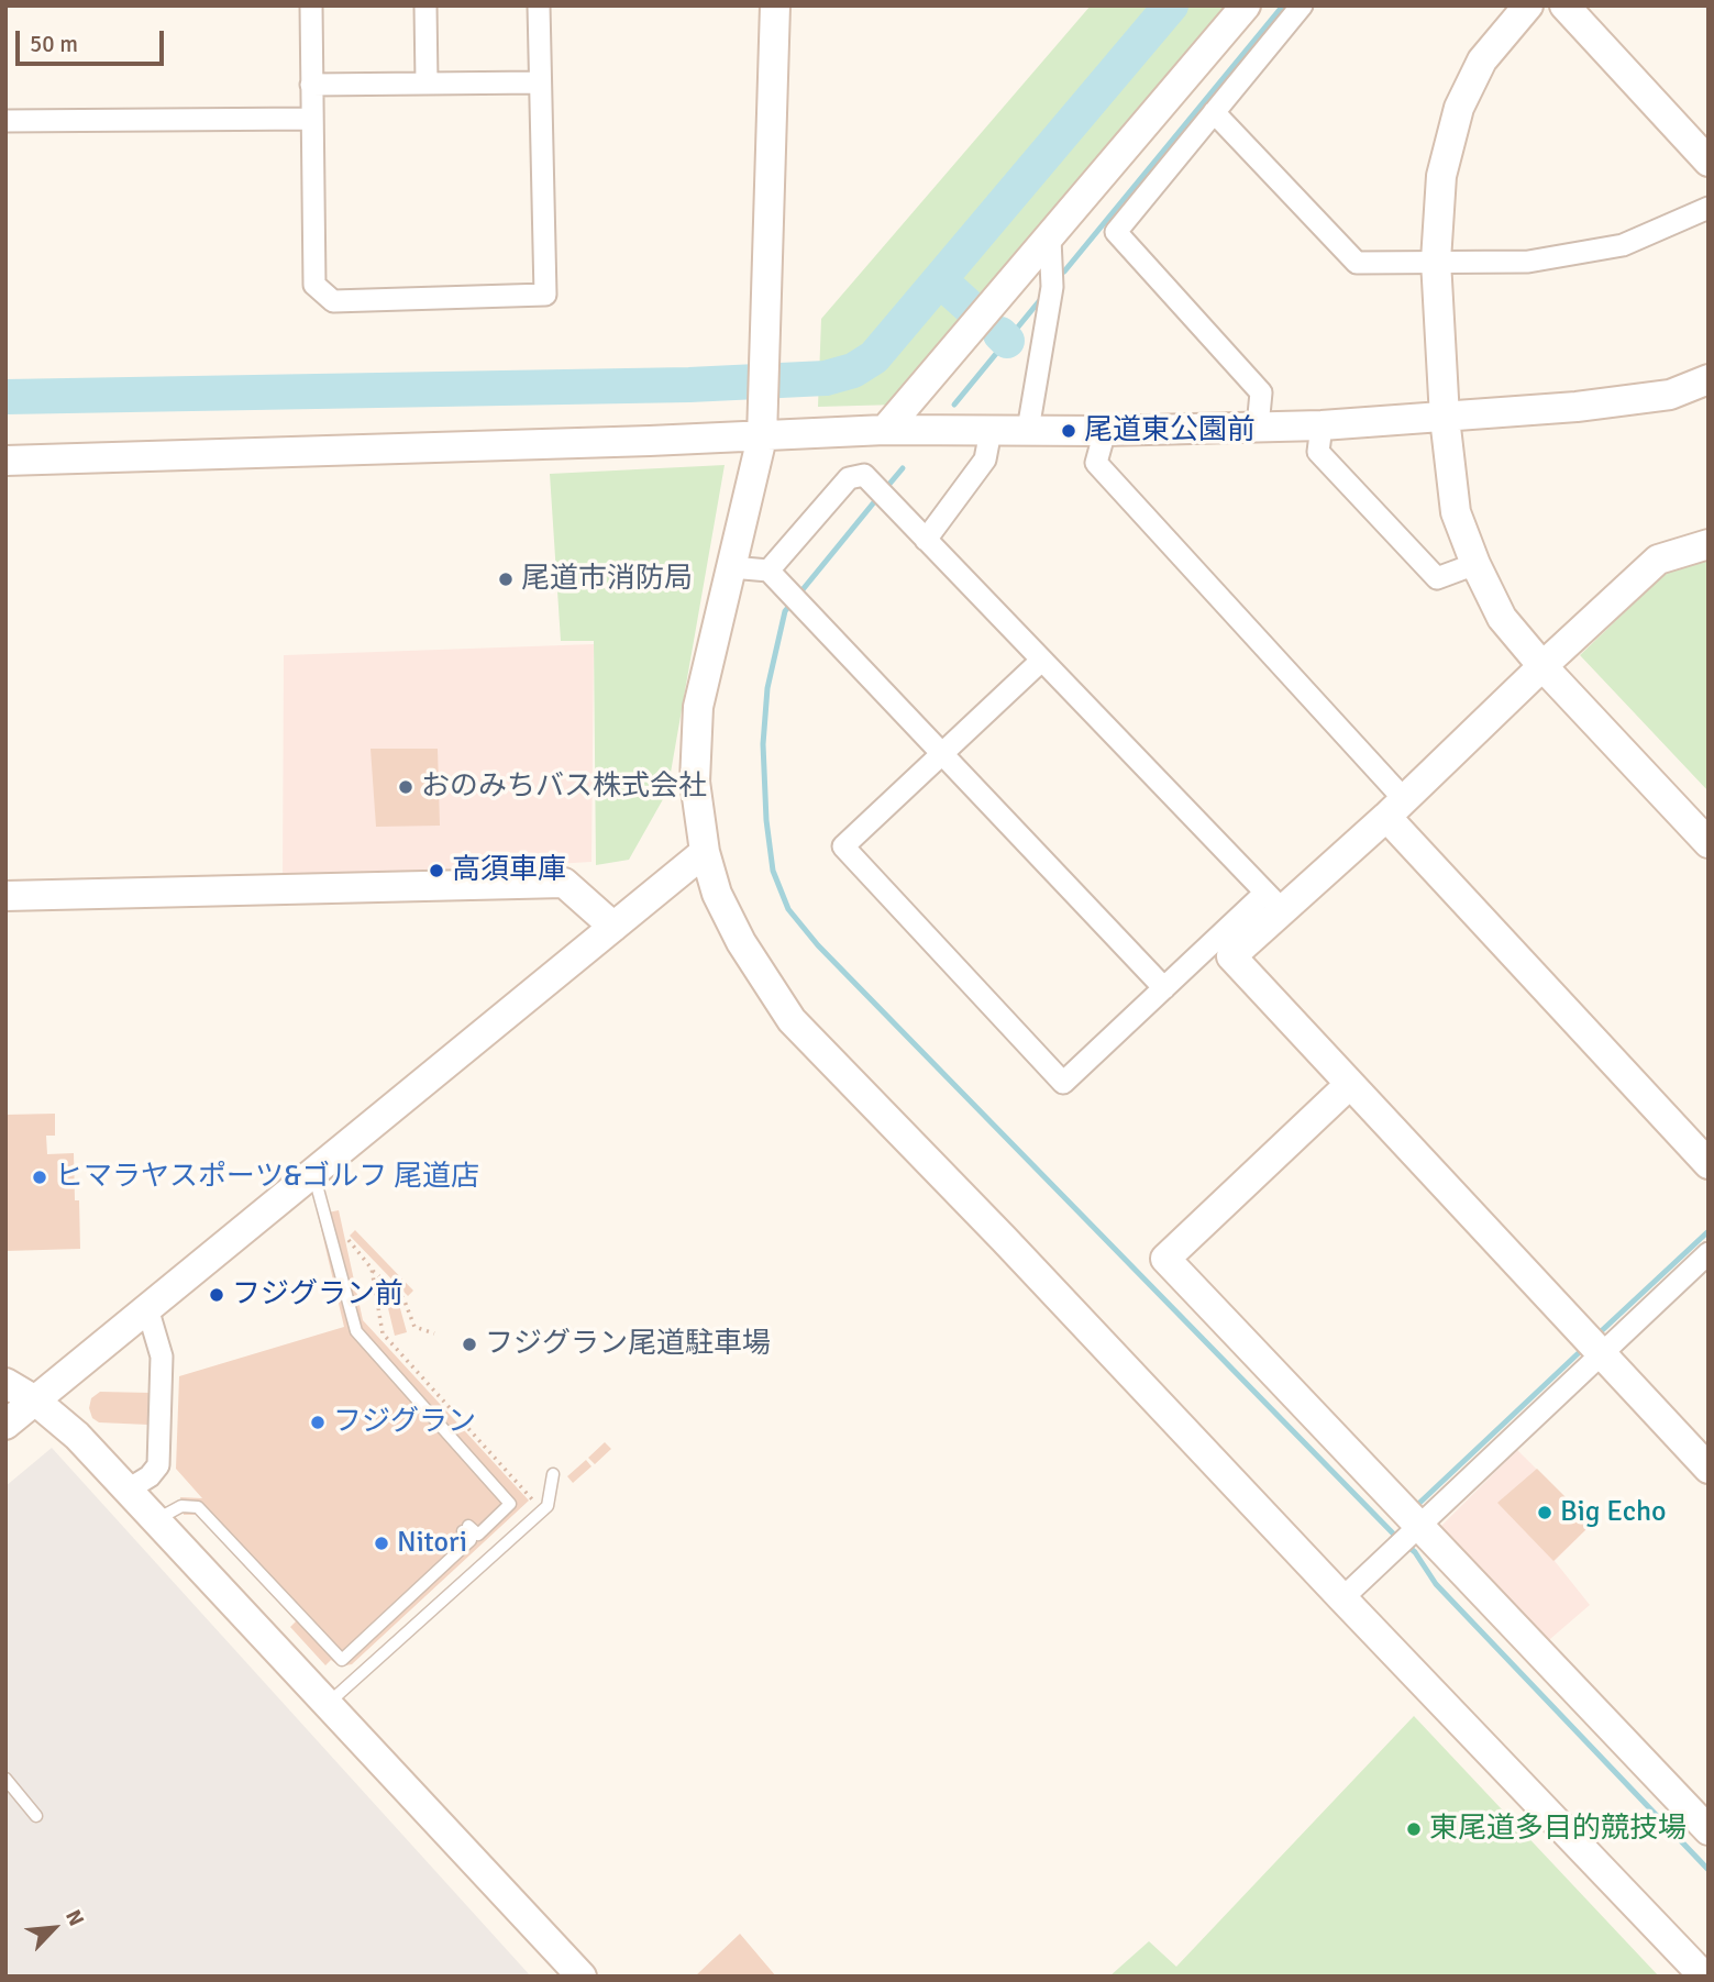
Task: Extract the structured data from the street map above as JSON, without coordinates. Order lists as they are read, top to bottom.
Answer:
{
  "places": [
    "尾道東公園前",
    "尾道市消防局",
    "おのみちバス株式会社",
    "高須車庫",
    "ヒマラヤスポーツ&ゴルフ 尾道店",
    "フジグラン前",
    "フジグラン尾道駐車場",
    "フジグラン",
    "Big Echo",
    "Nitori",
    "東尾道多目的競技場"
  ],
  "scale_bar": "50 m",
  "north": "top right"
}
